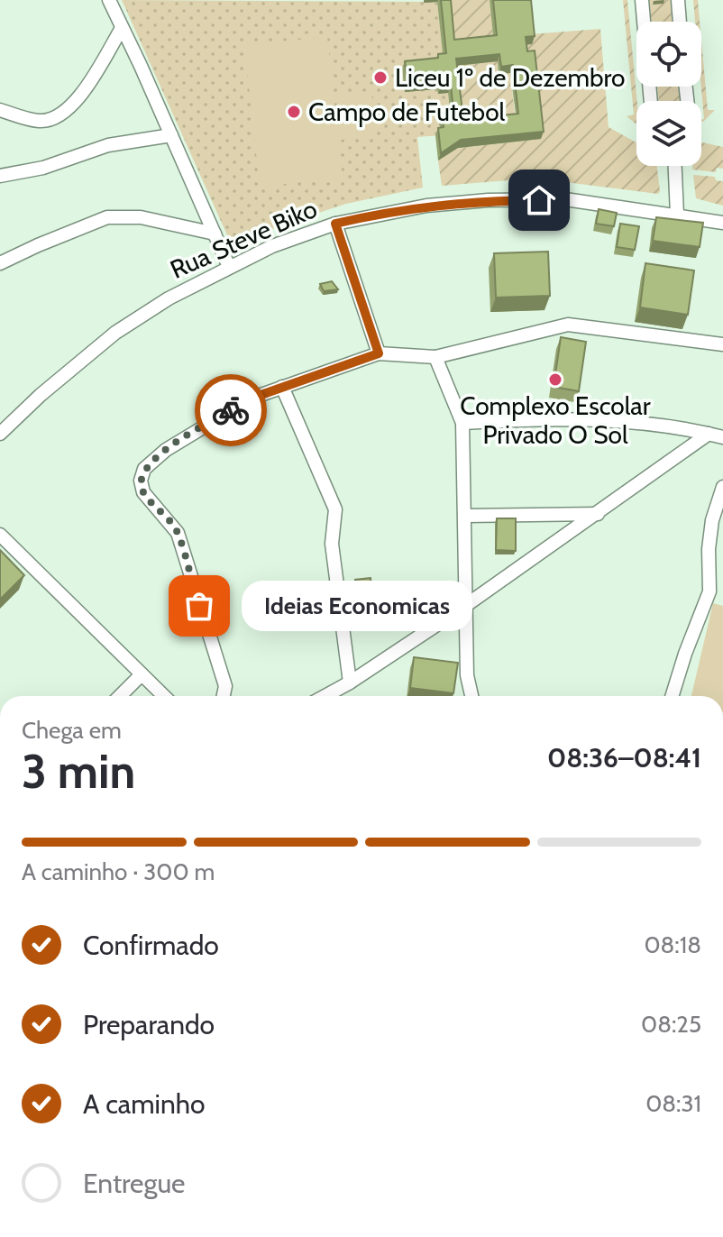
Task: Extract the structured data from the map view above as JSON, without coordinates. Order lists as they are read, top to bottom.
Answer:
{
  "streets": {
    "street": ["Rua Steve Biko"]
  },
  "places": [
    "Liceu 1º de Dezembro",
    "Campo de Futebol",
    "Complexo Escolar Privado O Sol",
    "Ideias Economicas"
  ],
  "page": {
    "bubble": "Ideias Economicas",
    "heading": ["3 min", "Chega em", "08:36–08:41"],
    "bar": "A caminho · 300 m",
    "list": [
      ["Confirmado", "08:18"],
      ["Preparando", "08:25"],
      ["A caminho", "08:31"],
      "Entregue"
    ]
  }
}
